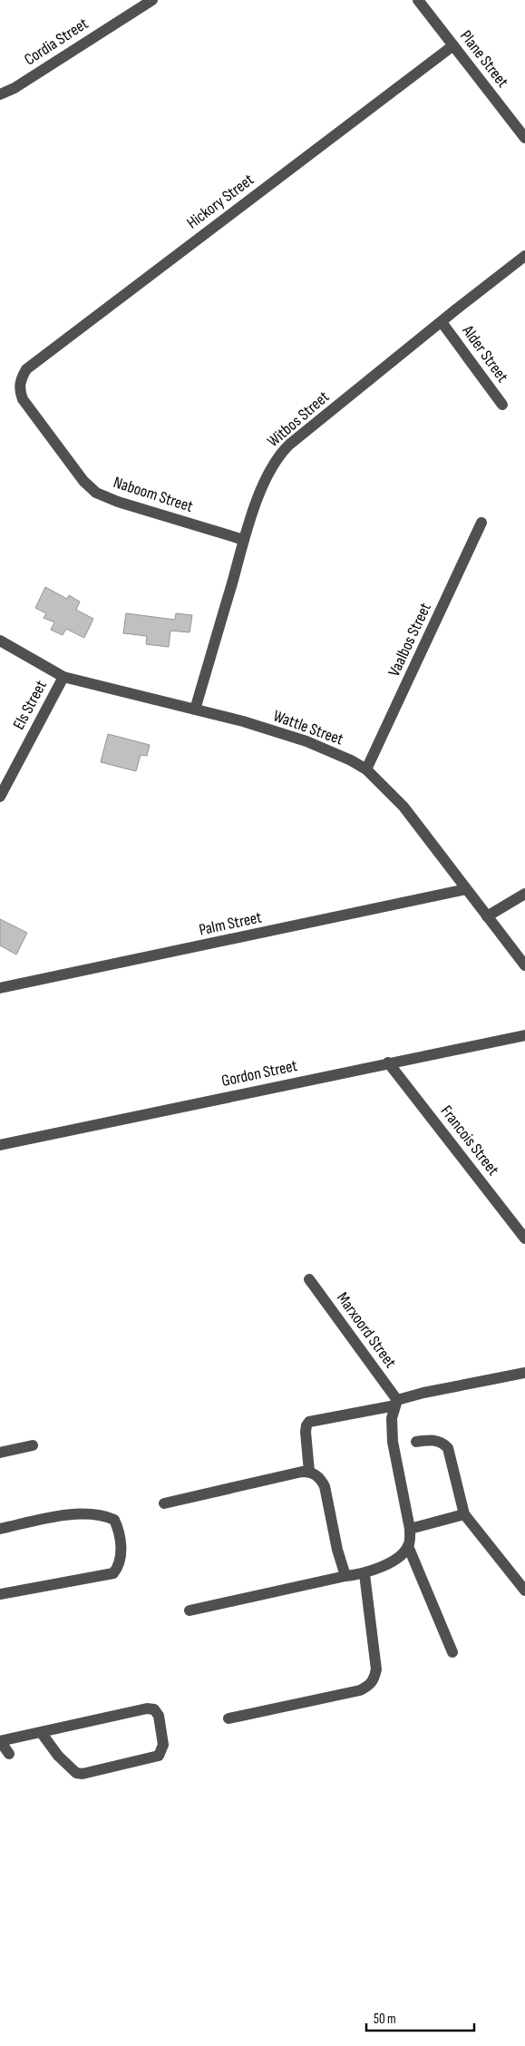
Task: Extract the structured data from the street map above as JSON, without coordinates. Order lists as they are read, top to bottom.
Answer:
{
  "streets": {
    "street": [
      "Cordia Street",
      "Plane Street",
      "Hickory Street",
      "Alder Street",
      "Witbos Street",
      "Naboom Street",
      "Vaalbos Street",
      "Els Street",
      "Wattle Street",
      "Palm Street",
      "Gordon Street",
      "Francois Street",
      "Marxoord Street"
    ]
  },
  "crossings": [
    ["Plane Street", "Hickory Street"],
    ["Hickory Street", "Naboom Street"],
    ["Alder Street", "Witbos Street"],
    ["Witbos Street", "Naboom Street"],
    ["Witbos Street", "Wattle Street"],
    ["Vaalbos Street", "Wattle Street"],
    ["Els Street", "Wattle Street"],
    ["Wattle Street", "Palm Street"],
    ["Gordon Street", "Francois Street"]
  ],
  "scale_bar": "50 m"
}
